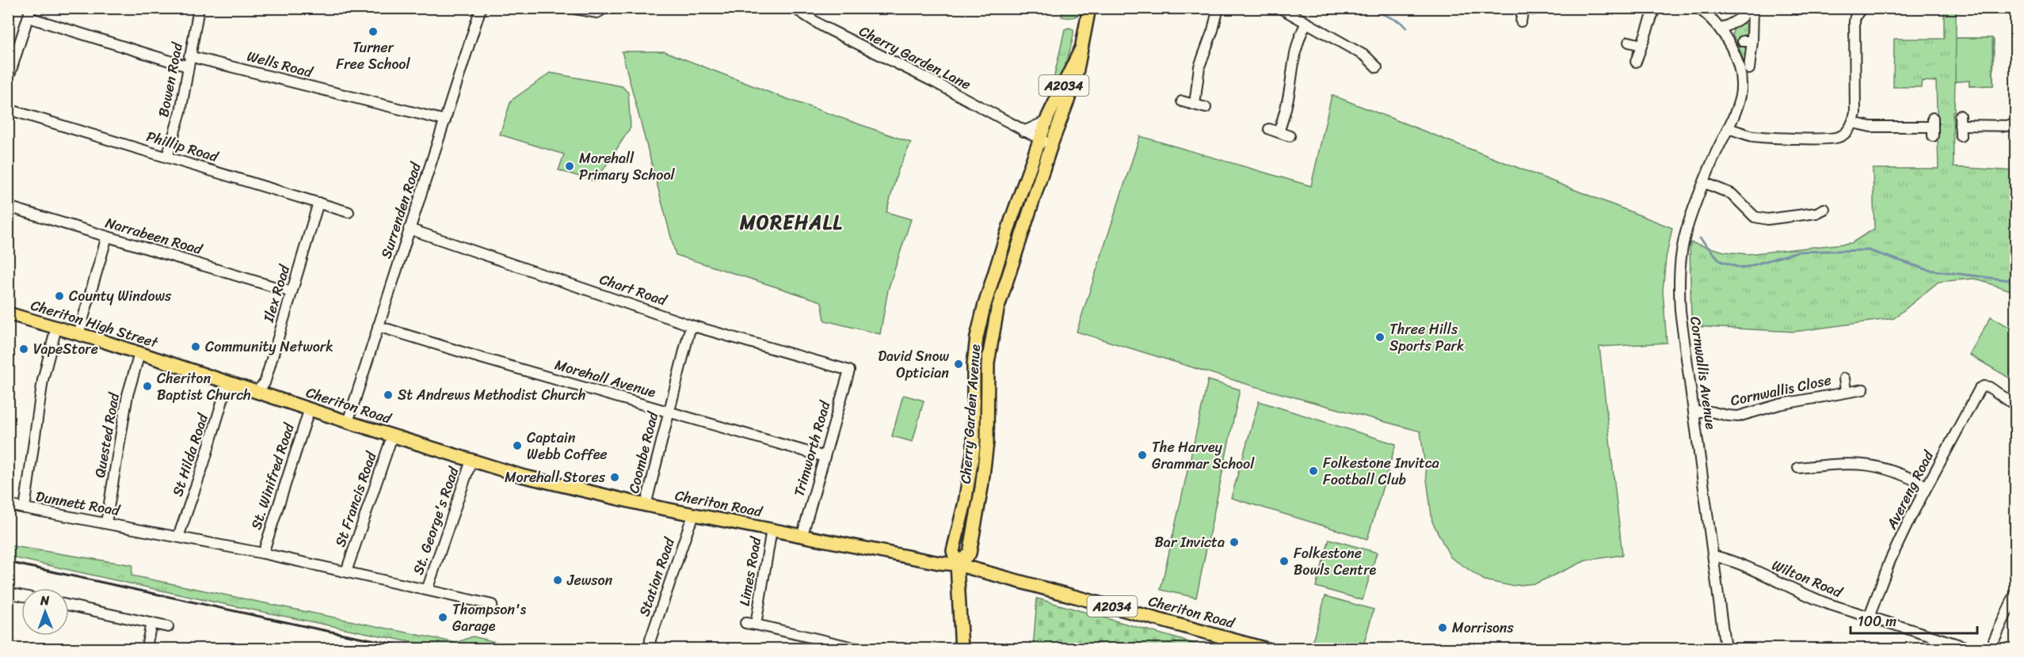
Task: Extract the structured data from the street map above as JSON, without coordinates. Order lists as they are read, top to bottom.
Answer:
{
  "streets": {
    "main road": [
      "A2034",
      "Cheriton High Street",
      "Cheriton Road",
      "Cherry Garden Avenue"
    ],
    "street": [
      "Cherry Garden Lane",
      "Wells Road",
      "Bowen Road",
      "Phillip Road",
      "Surrenden Road",
      "Narrabeen Road",
      "Chart Road",
      "Ilex Road",
      "Cornwallis Avenue",
      "Morehall Avenue",
      "Cornwallis Close",
      "Quested Road",
      "Trimworth Road",
      "Coombe Road",
      "St Hilda Road",
      "St. Winifred Road",
      "Avereng Road",
      "St Francis Road",
      "Dunnett Road",
      "St. George's Road",
      "Limes Road",
      "Station Road",
      "Wilton Road"
    ]
  },
  "crossings": [
    ["Cherry Garden Lane", "Cherry Garden Avenue"],
    ["Wells Road", "Bowen Road"],
    ["Wells Road", "Surrenden Road"],
    ["Bowen Road", "Phillip Road"],
    ["Phillip Road", "Ilex Road"],
    ["Surrenden Road", "Chart Road"],
    ["Surrenden Road", "Morehall Avenue"],
    ["Surrenden Road", "Cheriton Road"],
    ["Narrabeen Road", "Ilex Road"],
    ["Chart Road", "Trimworth Road"],
    ["Chart Road", "Coombe Road"],
    ["Ilex Road", "Cheriton Road"],
    ["Cheriton High Street", "Cheriton Road"],
    ["Cheriton High Street", "Quested Road"],
    ["Cornwallis Avenue", "Cornwallis Close"],
    ["Cornwallis Avenue", "Wilton Road"],
    ["Morehall Avenue", "Trimworth Road"],
    ["Morehall Avenue", "Coombe Road"],
    ["Cheriton Road", "Cherry Garden Avenue"],
    ["Cheriton Road", "Trimworth Road"],
    ["Cheriton Road", "Coombe Road"],
    ["Cheriton Road", "St Hilda Road"],
    ["Cheriton Road", "St. Winifred Road"],
    ["Cheriton Road", "St Francis Road"],
    ["Cheriton Road", "St. George's Road"],
    ["Cheriton Road", "Limes Road"],
    ["Cheriton Road", "Station Road"],
    ["Quested Road", "Dunnett Road"],
    ["St Hilda Road", "Dunnett Road"],
    ["St. Winifred Road", "Dunnett Road"],
    ["Avereng Road", "Wilton Road"],
    ["St Francis Road", "Dunnett Road"],
    ["Dunnett Road", "St. George's Road"]
  ],
  "districts": ["MOREHALL"],
  "places": [
    "Turner Free School",
    "Morehall Primary School",
    "County Windows",
    "Three Hills Sports Park",
    "Community Network",
    "VapeStore",
    "David Snow Optician",
    "Cheriton Baptist Church",
    "St Andrews Methodist Church",
    "Captain Webb Coffee",
    "The Harvey Grammar School",
    "Folkestone Invitca Football Club",
    "Morehall Stores",
    "Bar Invicta",
    "Folkestone Bowls Centre",
    "Jewson",
    "Thompson's Garage",
    "Morrisons"
  ],
  "scale_bar": "100 m",
  "north": "top"
}
